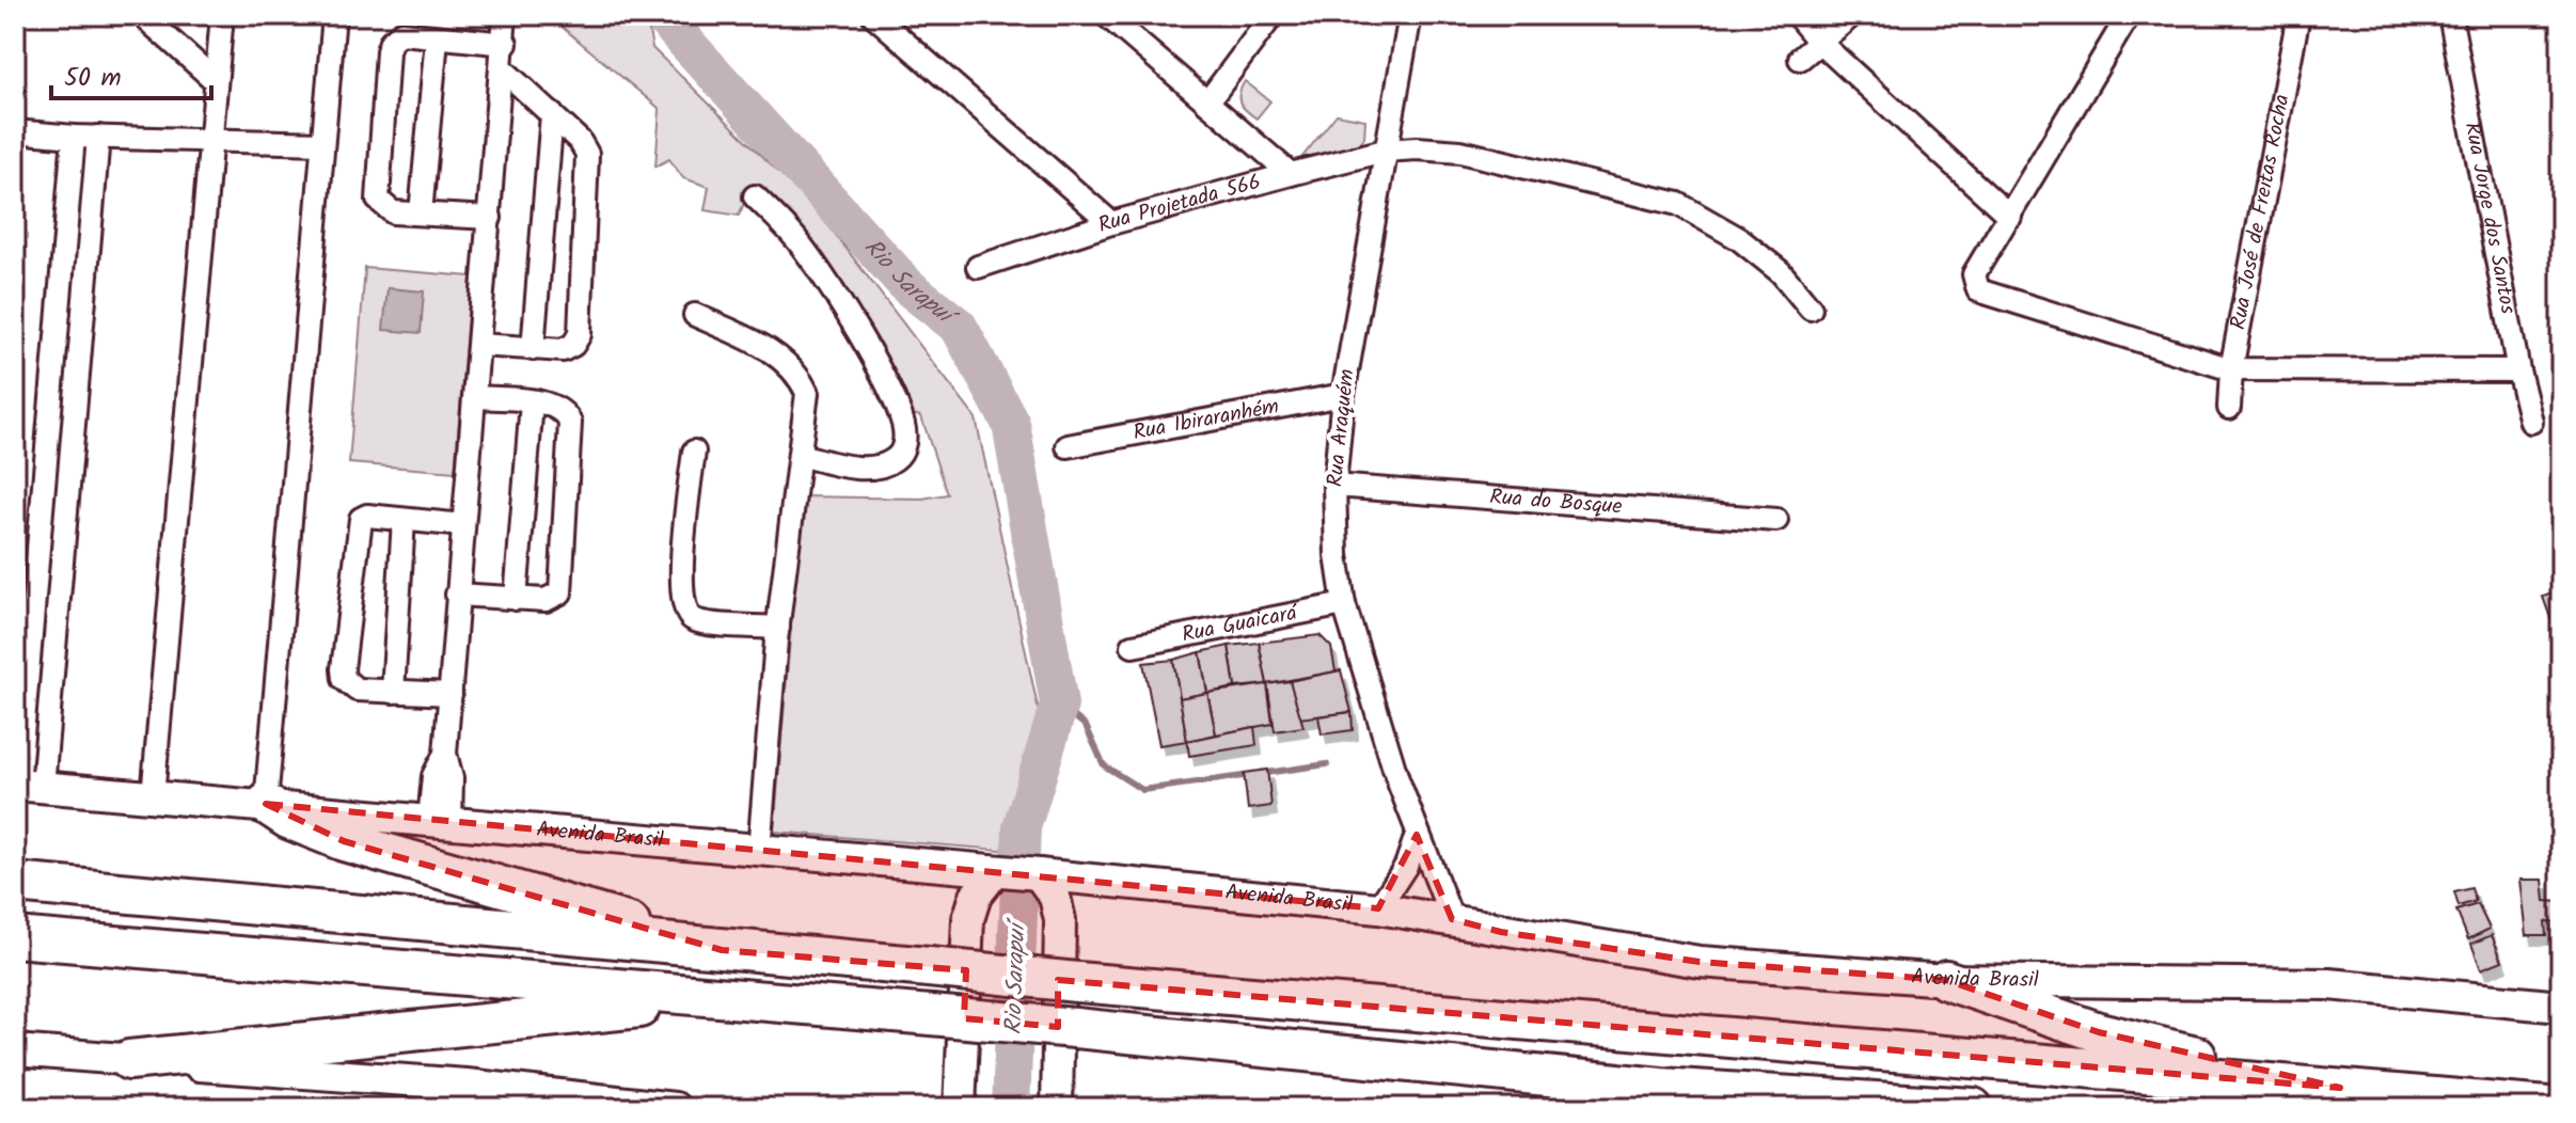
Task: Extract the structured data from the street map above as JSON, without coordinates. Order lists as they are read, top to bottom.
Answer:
{
  "streets": {
    "street": [
      "Rua Projetada 566",
      "Rua José de Freitas Rocha",
      "Rua Jorge dos Santos",
      "Rua Ibiraranhém",
      "Rua Araquém",
      "Rua do Bosque",
      "Rua Guaicará",
      "Avenida Brasil"
    ]
  },
  "crossings": [
    ["Rua Projetada 566", "Rua Araquém"],
    ["Rua Ibiraranhém", "Rua Araquém"],
    ["Rua Araquém", "Rua do Bosque"],
    ["Rua Araquém", "Rua Guaicará"],
    ["Rua Araquém", "Avenida Brasil"]
  ],
  "water": ["Rio Sarapuí"],
  "scale_bar": "50 m"
}
